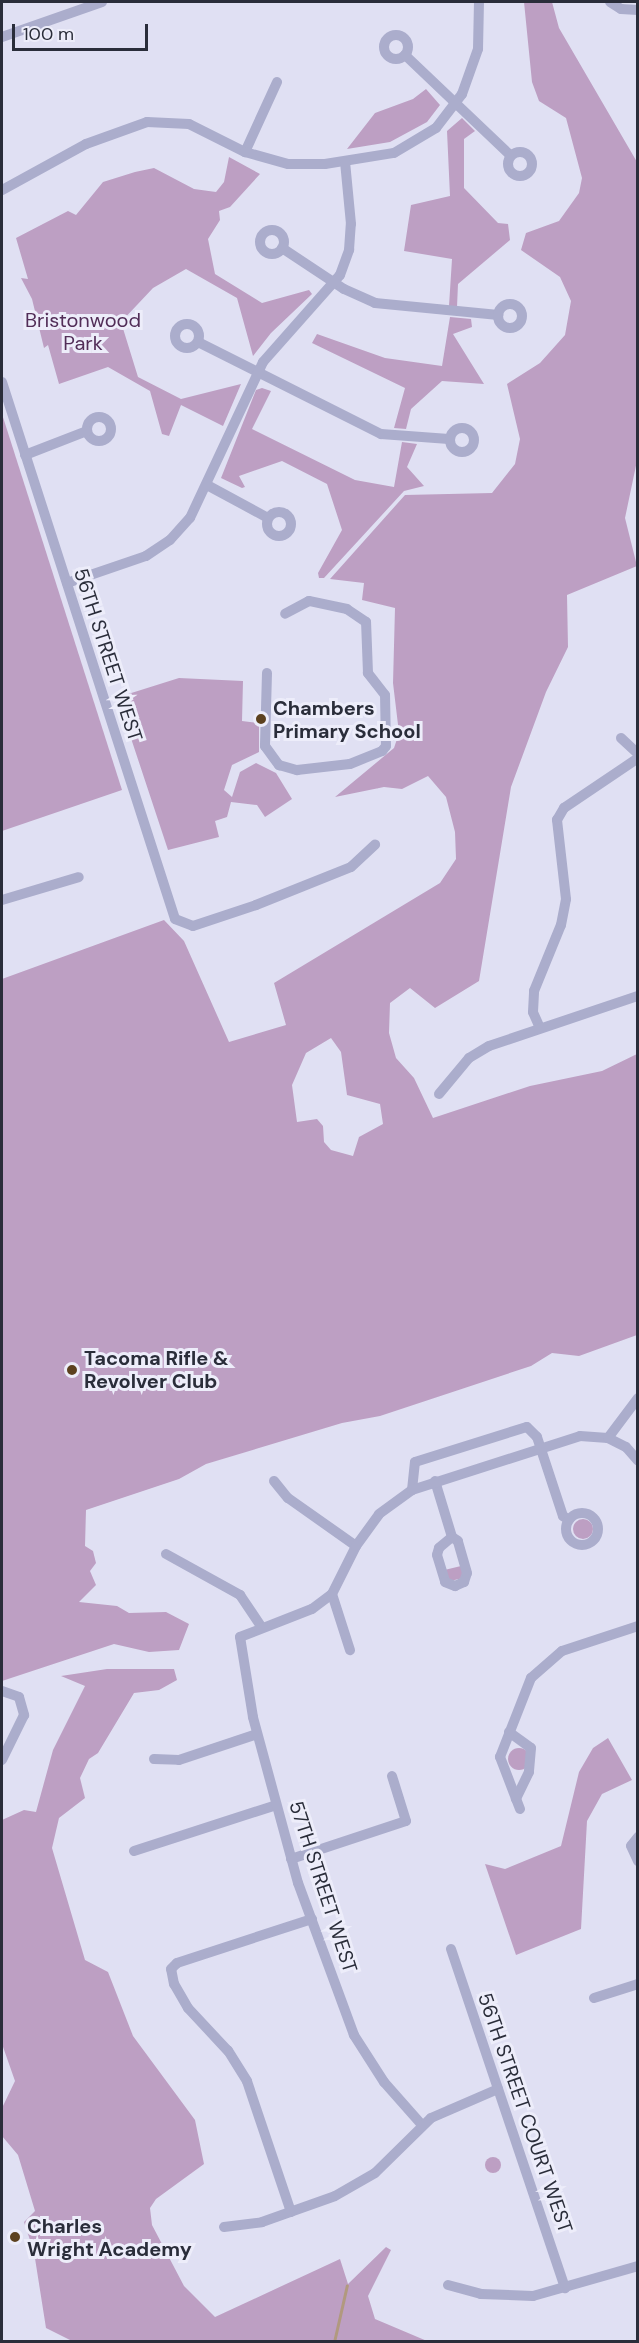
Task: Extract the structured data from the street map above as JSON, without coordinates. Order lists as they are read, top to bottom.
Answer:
{
  "streets": {
    "street": ["56TH STREET WEST", "57TH STREET WEST", "56TH STREET COURT WEST"]
  },
  "parks": ["Bristonwood Park"],
  "places": ["Chambers Primary School", "Tacoma Rifle & Revolver Club", "Charles Wright Academy"],
  "scale_bar": "100 m"
}
